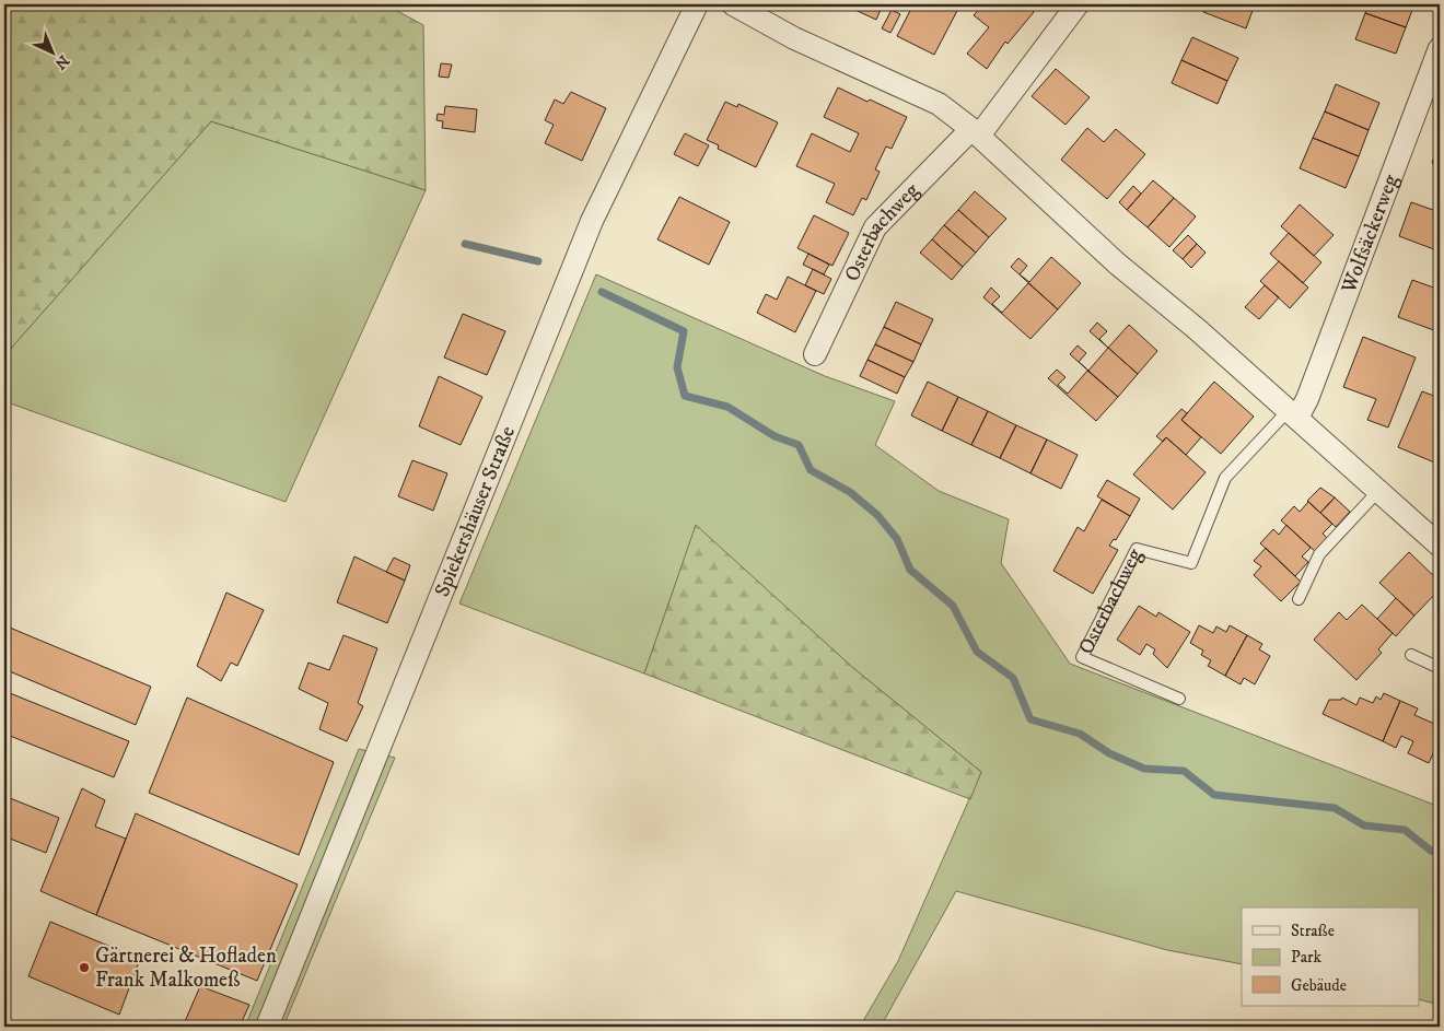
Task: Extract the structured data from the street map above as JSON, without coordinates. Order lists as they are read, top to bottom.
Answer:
{
  "streets": {
    "street": ["Wolfsäckerweg", "Osterbachweg", "Spiekershäuser Straße"]
  },
  "crossings": [
    ["Wolfsäckerweg", "Osterbachweg"]
  ],
  "places": ["Gärtnerei & Hofladen Frank Malkomeß"],
  "legend": ["Straße", "Park", "Gebäude"],
  "north": "bottom right"
}
